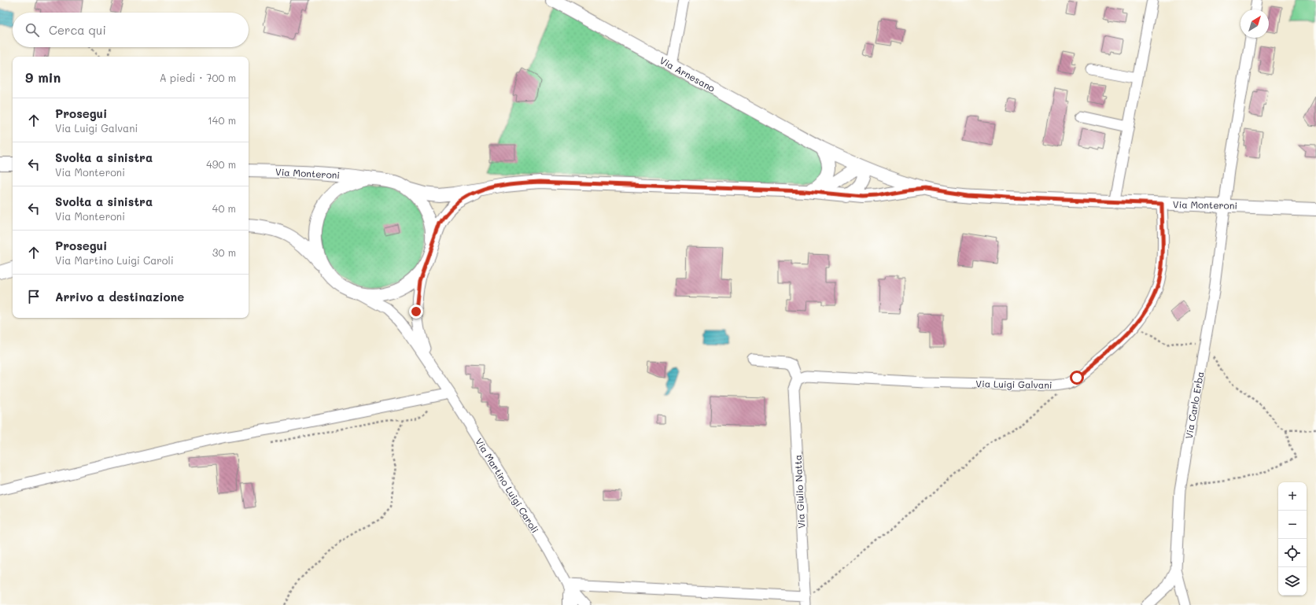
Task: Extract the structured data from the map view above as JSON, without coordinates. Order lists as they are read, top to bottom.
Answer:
{
  "streets": {
    "main road": ["Via Arnesano", "Via Monteroni"],
    "street": [
      "Via Luigi Galvani",
      "Via Carlo Erba",
      "Via Martino Luigi Caroli",
      "Via Giulio Natta"
    ]
  },
  "crossings": [
    ["Via Arnesano", "Via Monteroni"],
    ["Via Monteroni", "Via Carlo Erba"],
    ["Via Monteroni", "Via Martino Luigi Caroli"],
    ["Via Luigi Galvani", "Via Giulio Natta"]
  ],
  "north": "top right",
  "page": {
    "search": "Cerca qui",
    "heading": ["9 min", "A piedi · 700 m"],
    "list": [
      ["Prosegui", "Via Luigi Galvani", "140 m"],
      ["Svolta a sinistra", "Via Monteroni", "490 m"],
      ["Svolta a sinistra", "Via Monteroni", "40 m"],
      ["Prosegui", "Via Martino Luigi Caroli", "30 m"],
      "Arrivo a destinazione"
    ],
    "map_buttons": ["+", "−"]
  }
}
